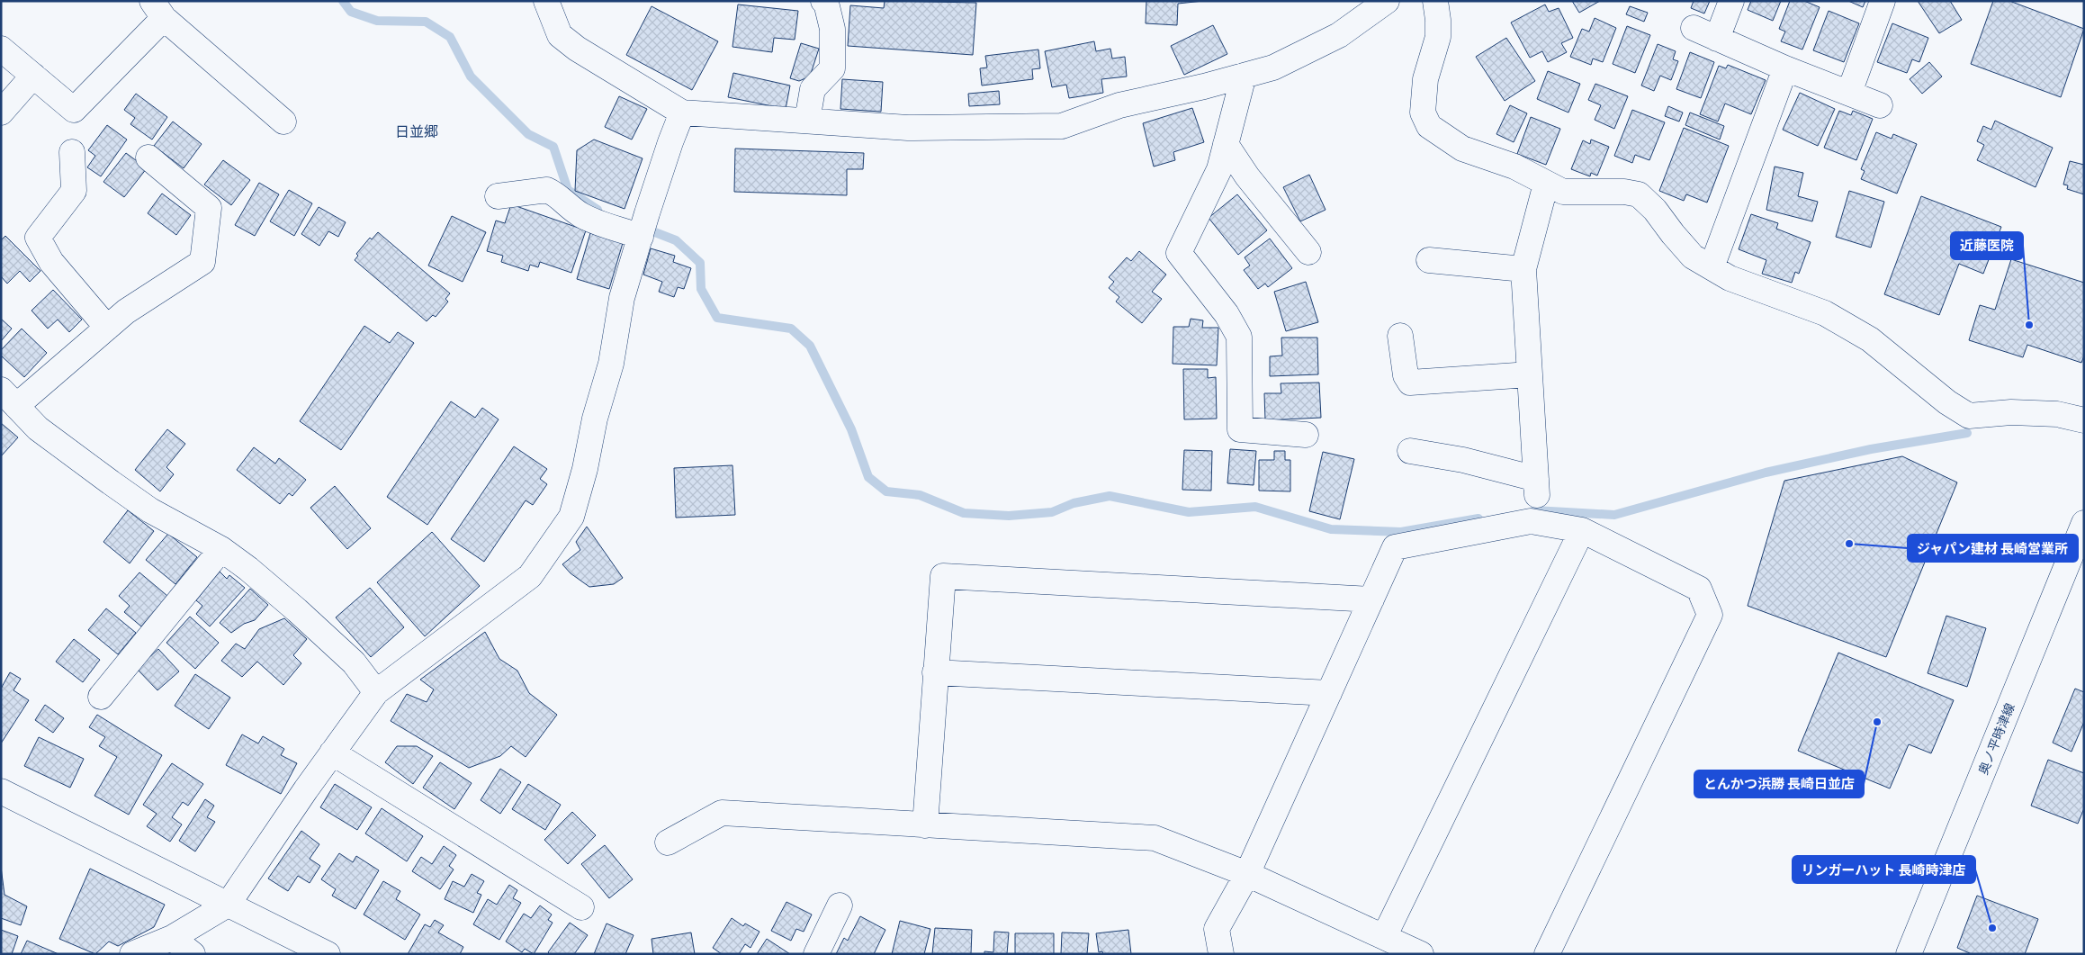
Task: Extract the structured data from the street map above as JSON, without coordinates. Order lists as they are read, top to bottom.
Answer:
{
  "streets": {
    "street": ["奥ノ平時津線"]
  },
  "districts": ["日並郷"],
  "places": [
    "近藤医院",
    "ジャパン建材 長崎営業所",
    "とんかつ浜勝 長崎日並店",
    "リンガーハット 長崎時津店"
  ]
}
